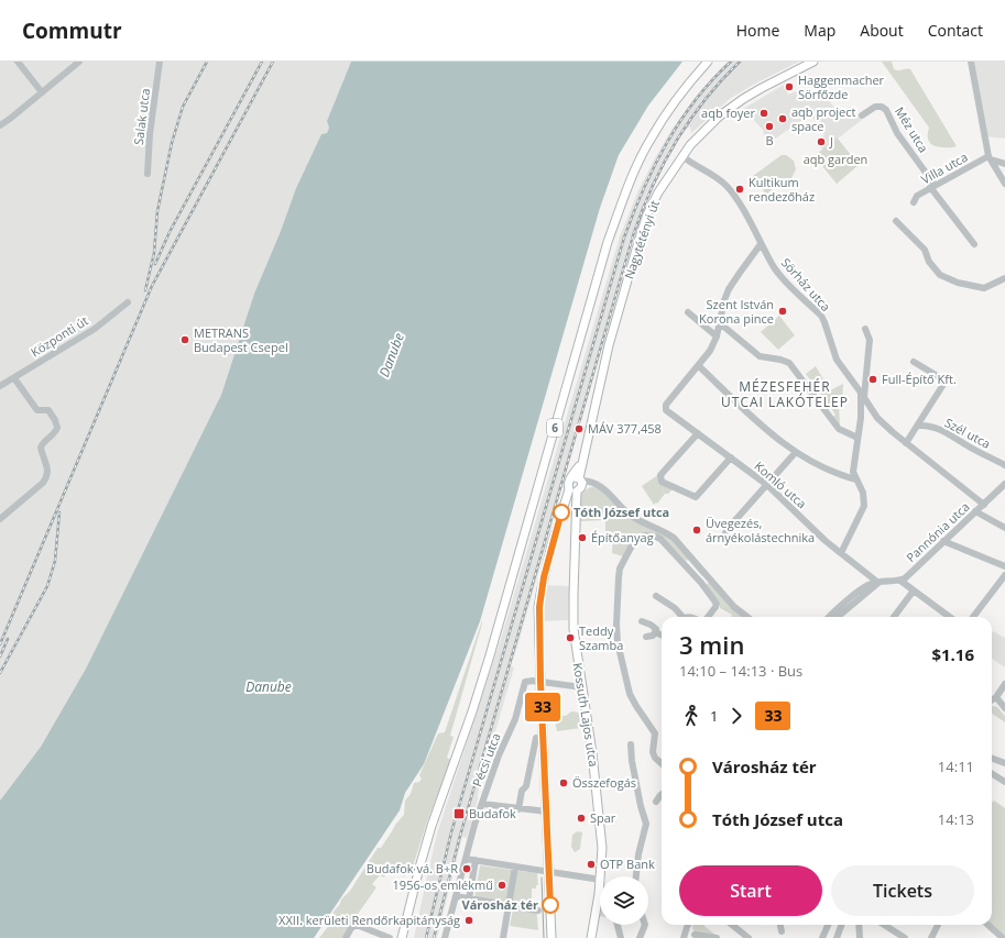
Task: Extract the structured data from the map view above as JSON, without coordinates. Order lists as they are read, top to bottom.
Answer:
{
  "streets": {
    "main road": ["Nagytétényi út", "6", "Kossuth Lajos utca"],
    "street": [
      "Salak utca",
      "Méz utca",
      "Villa utca",
      "Sörház utca",
      "Központi út",
      "Szél utca",
      "Komló utca",
      "Pannónia utca",
      "Pécsi utca"
    ]
  },
  "crossings": [
    ["Méz utca", "Villa utca"],
    ["Nagytétényi út", "Sörház utca"],
    ["Nagytétényi út", "Kossuth Lajos utca"],
    ["Sörház utca", "Pannónia utca"]
  ],
  "districts": ["MÉZESFEHÉR UTCAI LAKÓTELEP"],
  "water": ["Danube"],
  "parks": ["aqb garden"],
  "places": {
    "other": [
      "Haggenmacher Sörfőzde",
      "aqb foyer",
      "aqb project space",
      "B",
      "J",
      "Kultikum rendezőház",
      "Szent István Korona pince",
      "METRANS Budapest Csepel",
      "Full-Építő Kft.",
      "MÁV 377,458",
      "Tóth József utca",
      "Üvegezés, árnyékolástechnika",
      "Építőanyag",
      "Teddy Szamba",
      "Összefogás",
      "Spar",
      "OTP Bank",
      "Budafok vá. B+R",
      "1956-os emlékmű",
      "Városház tér",
      "XXII. kerületi Rendőrkapitányság"
    ],
    "transit": ["Budafok"]
  },
  "lines": ["bus line 33"],
  "page": {
    "header": "Commutr",
    "nav": [
      "Home",
      "Map",
      "About",
      "Contact"
    ],
    "on_map": "33",
    "heading": ["3 min", "14:10 – 14:13 · Bus", "$1.16"],
    "legs": ["1", "33"],
    "list": [
      {
        "name": "Városház tér",
        "value": "14:11"
      },
      {
        "name": "Tóth József utca",
        "value": "14:13"
      }
    ],
    "buttons": ["Start", "Tickets"]
  }
}
